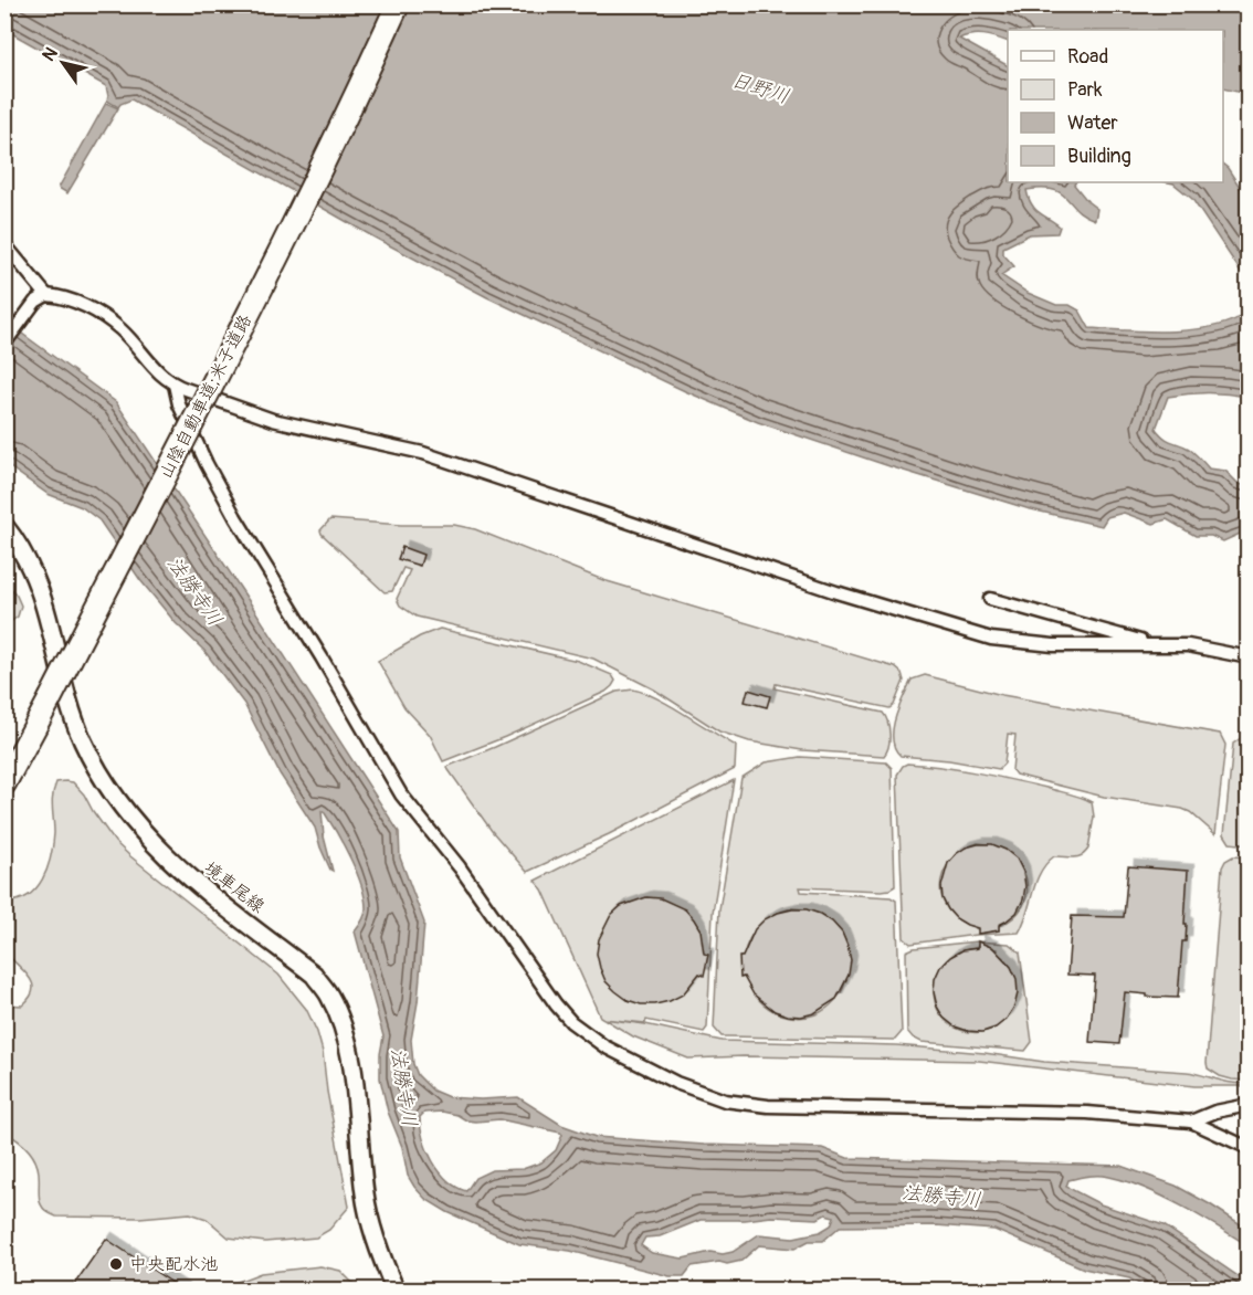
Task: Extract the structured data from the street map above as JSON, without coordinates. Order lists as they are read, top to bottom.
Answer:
{
  "streets": {
    "highway": ["山陰自動車道;米子道路"],
    "main road": ["境車尾線"]
  },
  "water": ["日野川", "法勝寺川"],
  "places": ["中央配水池"],
  "legend": [
    "Road",
    "Park",
    "Water",
    "Building"
  ],
  "north": "top left"
}
